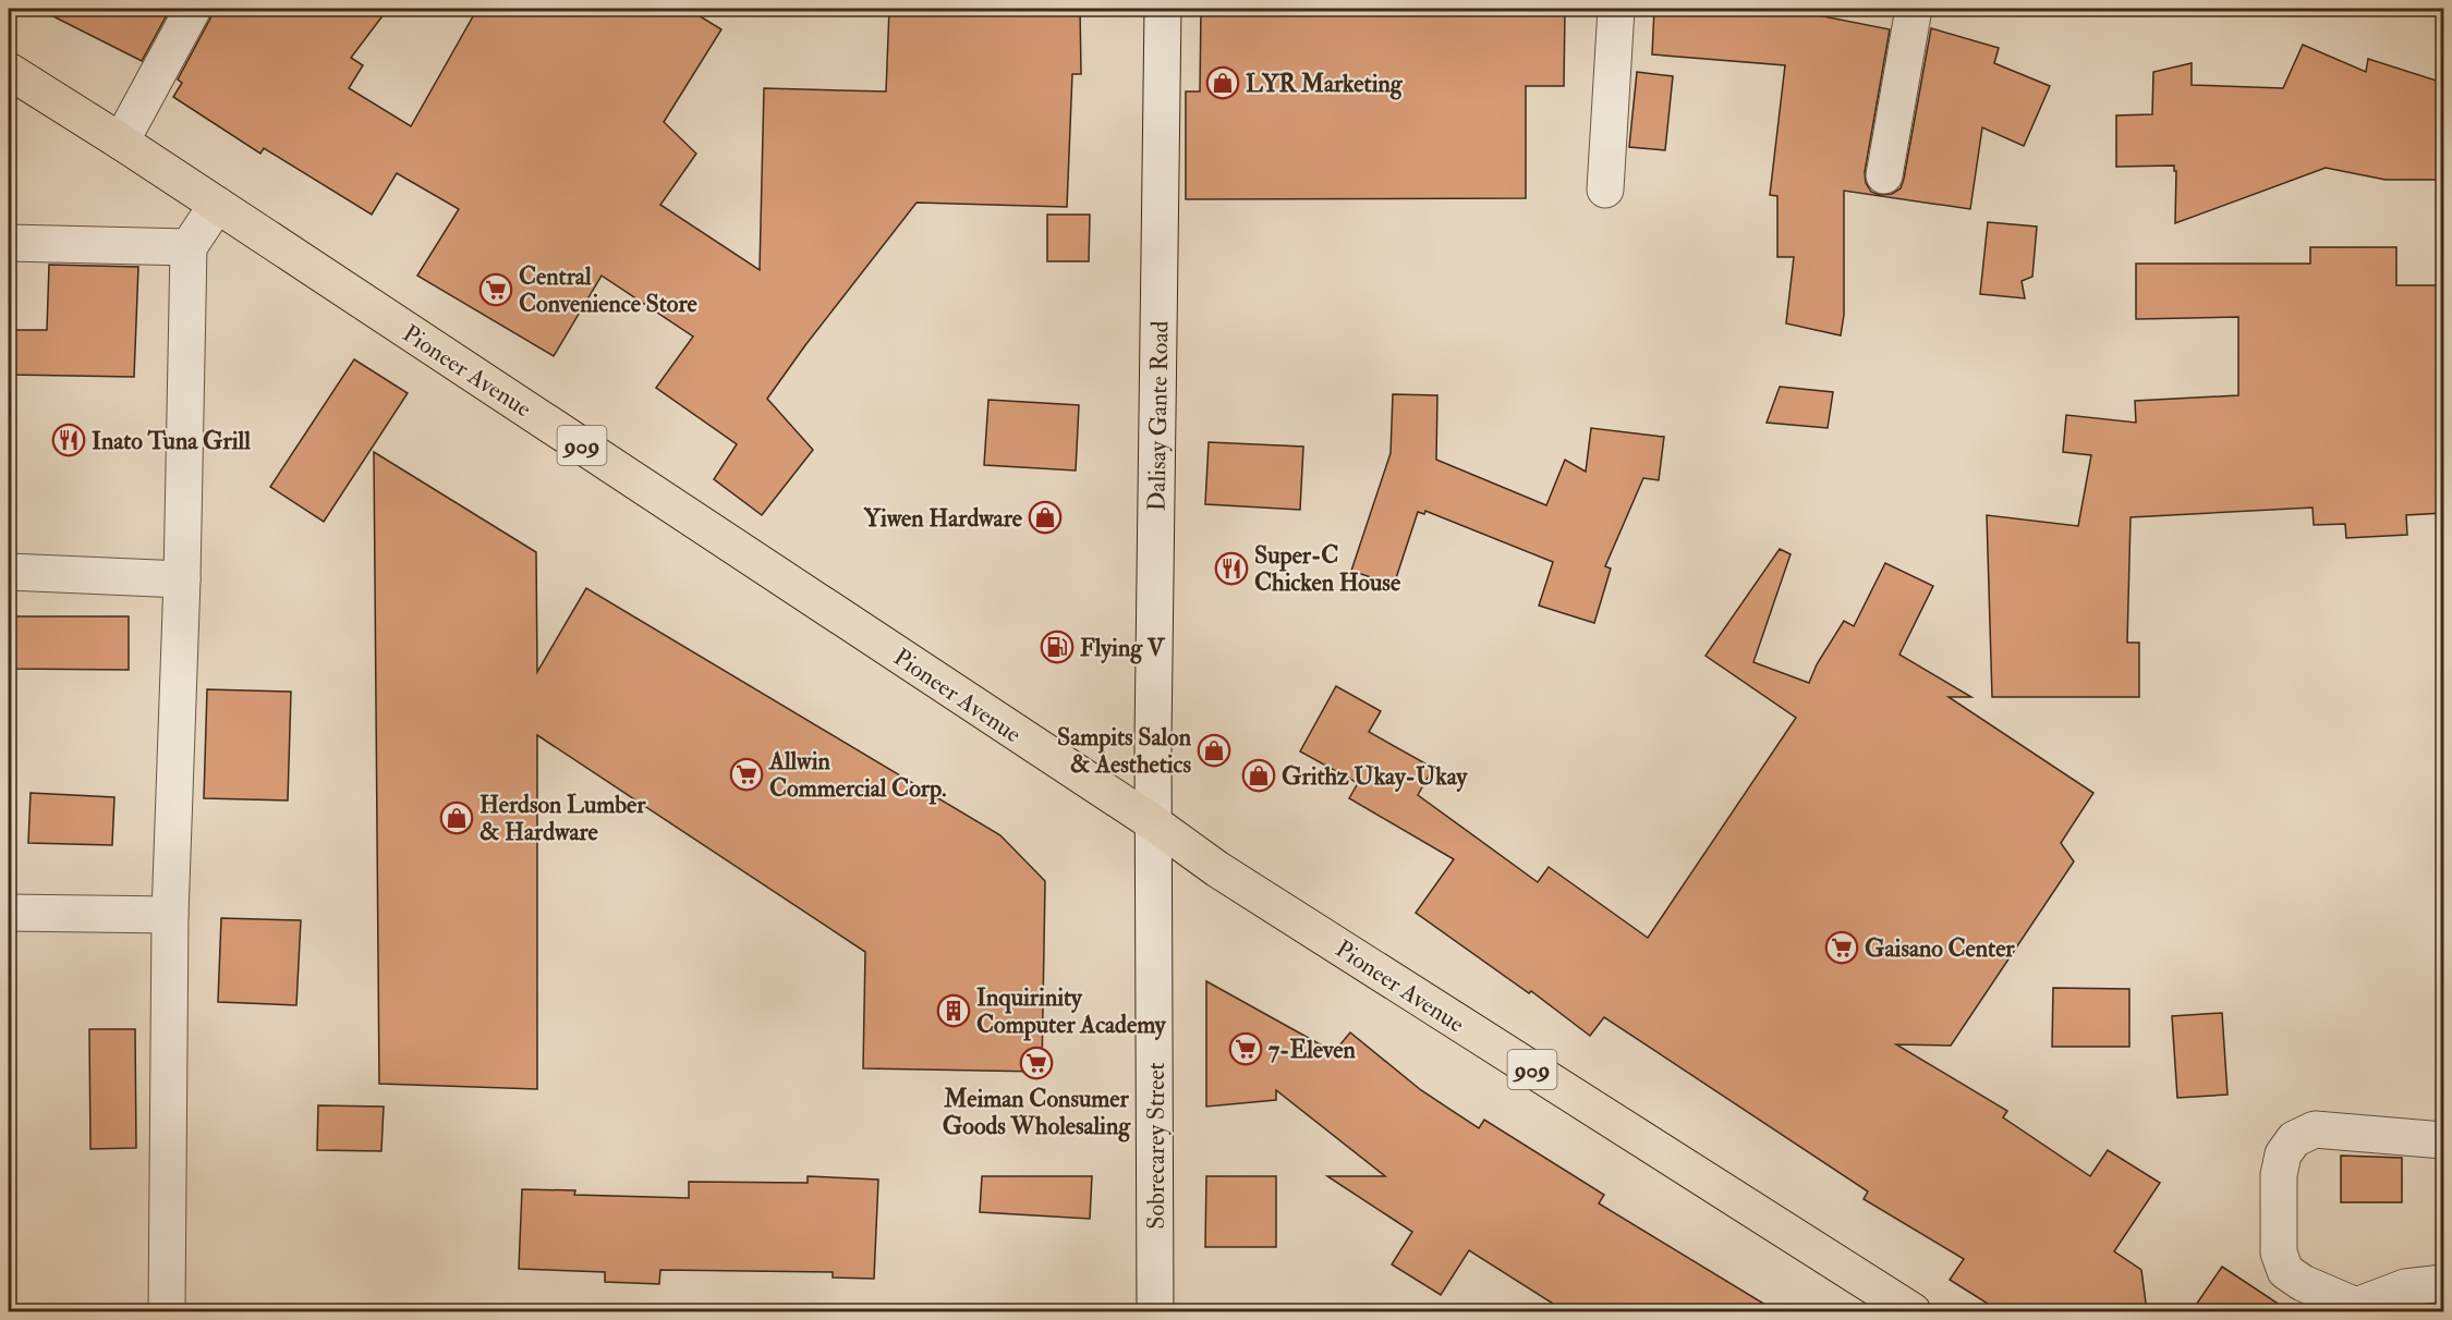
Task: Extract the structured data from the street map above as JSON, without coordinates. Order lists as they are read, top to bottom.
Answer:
{
  "streets": {
    "highway": ["Pioneer Avenue", "909"],
    "street": ["Dalisay Gante Road", "Sobrecarey Street"]
  },
  "crossings": [
    ["Pioneer Avenue", "Dalisay Gante Road"],
    ["Pioneer Avenue", "Sobrecarey Street"],
    ["Dalisay Gante Road", "Sobrecarey Street"]
  ],
  "places": {
    "shop": [
      "LYR Marketing",
      "Yiwen Hardware",
      "Sampits Salon & Aesthetics",
      "Grithz Ukay-Ukay",
      "Herdson Lumber & Hardware"
    ],
    "supermarket": [
      "Central Convenience Store",
      "Allwin Commercial Corp.",
      "Gaisano Center",
      "7-Eleven",
      "Meiman Consumer Goods Wholesaling"
    ],
    "restaurant": ["Inato Tuna Grill", "Super-C Chicken House"],
    "fuel station": ["Flying V"],
    "building": ["Inquirinity Computer Academy"]
  }
}
